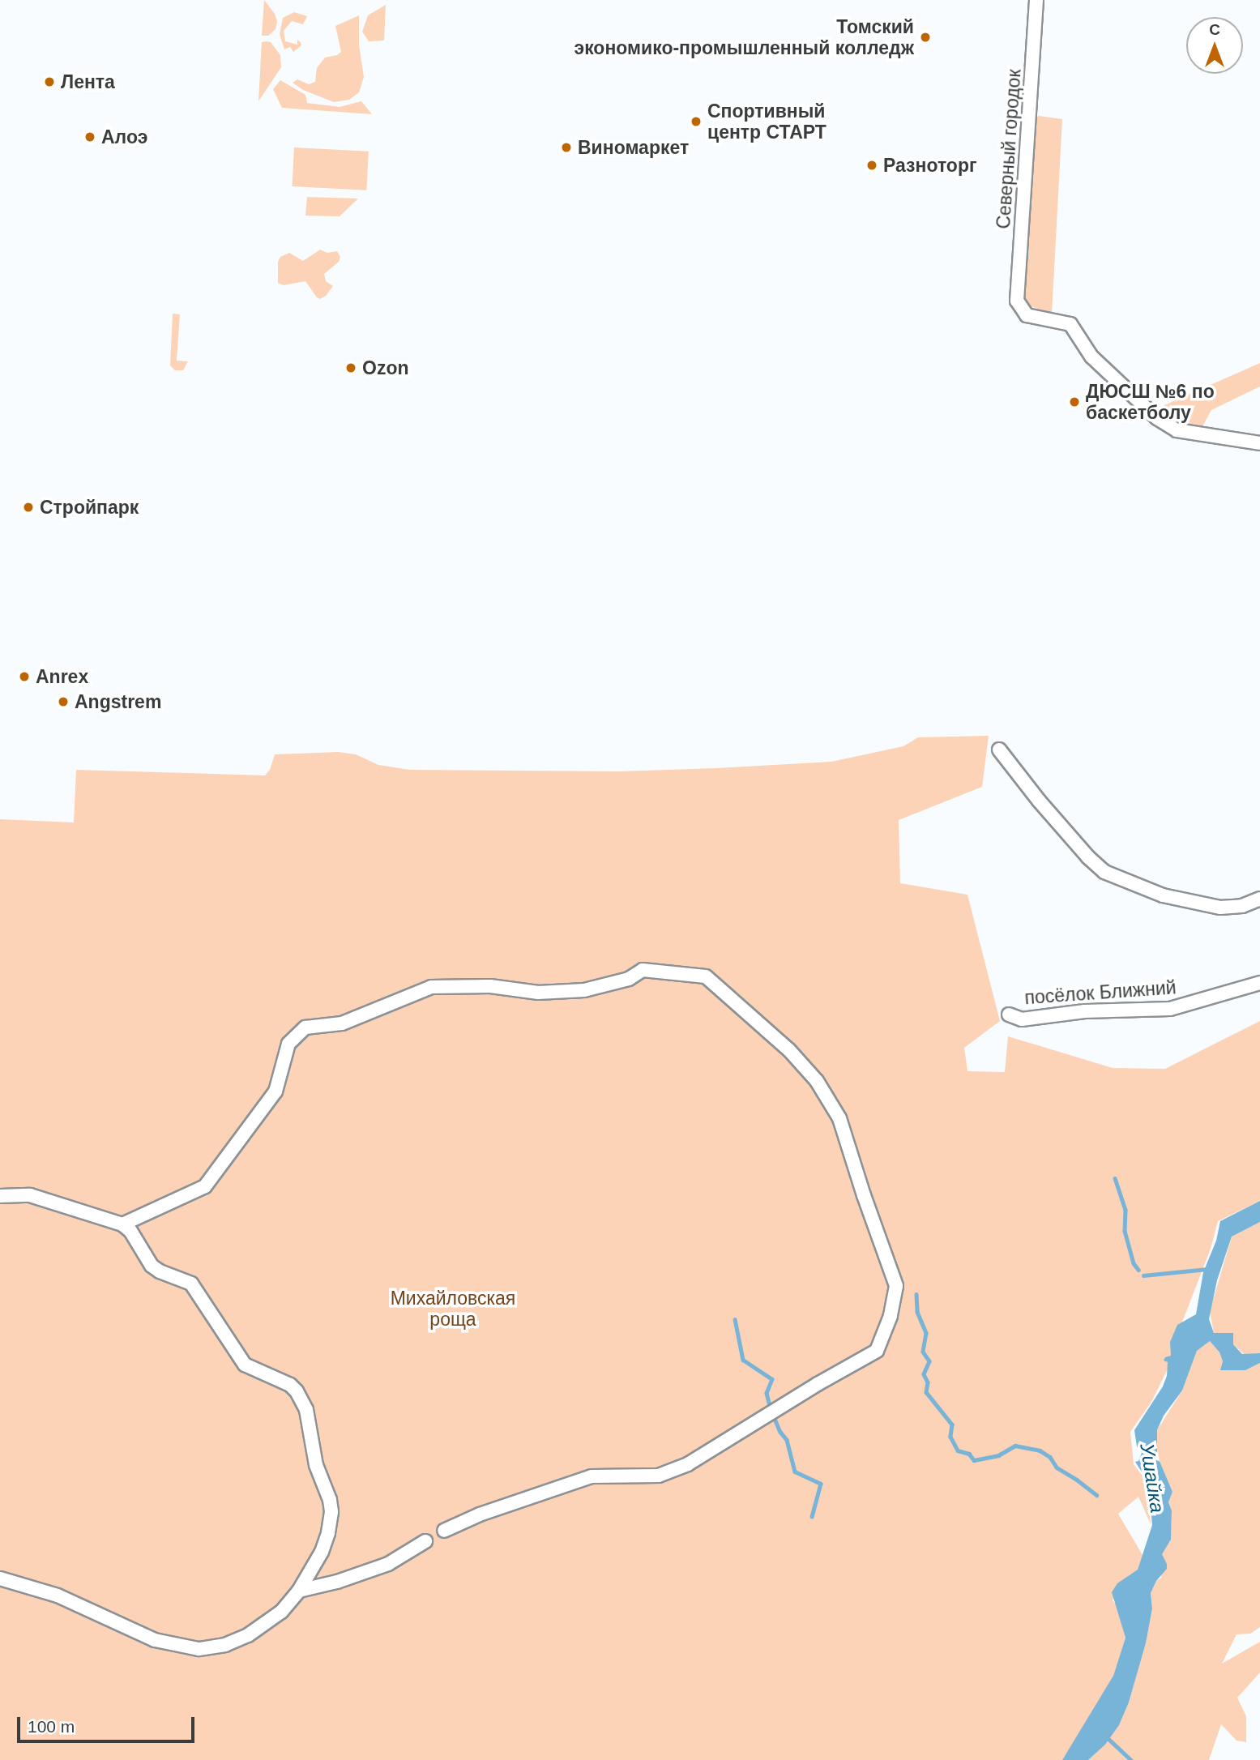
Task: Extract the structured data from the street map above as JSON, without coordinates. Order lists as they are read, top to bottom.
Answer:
{
  "streets": {
    "street": ["Северный городок", "посёлок Ближний"]
  },
  "water": ["Ушайка"],
  "parks": ["Михайловская роща"],
  "places": [
    "Томский экономико-промышленный колледж",
    "Лента",
    "Спортивный центр СТАРТ",
    "Алоэ",
    "Виномаркет",
    "Разноторг",
    "Ozon",
    "ДЮСШ №6 по баскетболу",
    "Стройпарк",
    "Anrex",
    "Angstrem"
  ],
  "scale_bar": "100 m",
  "north": "top"
}
